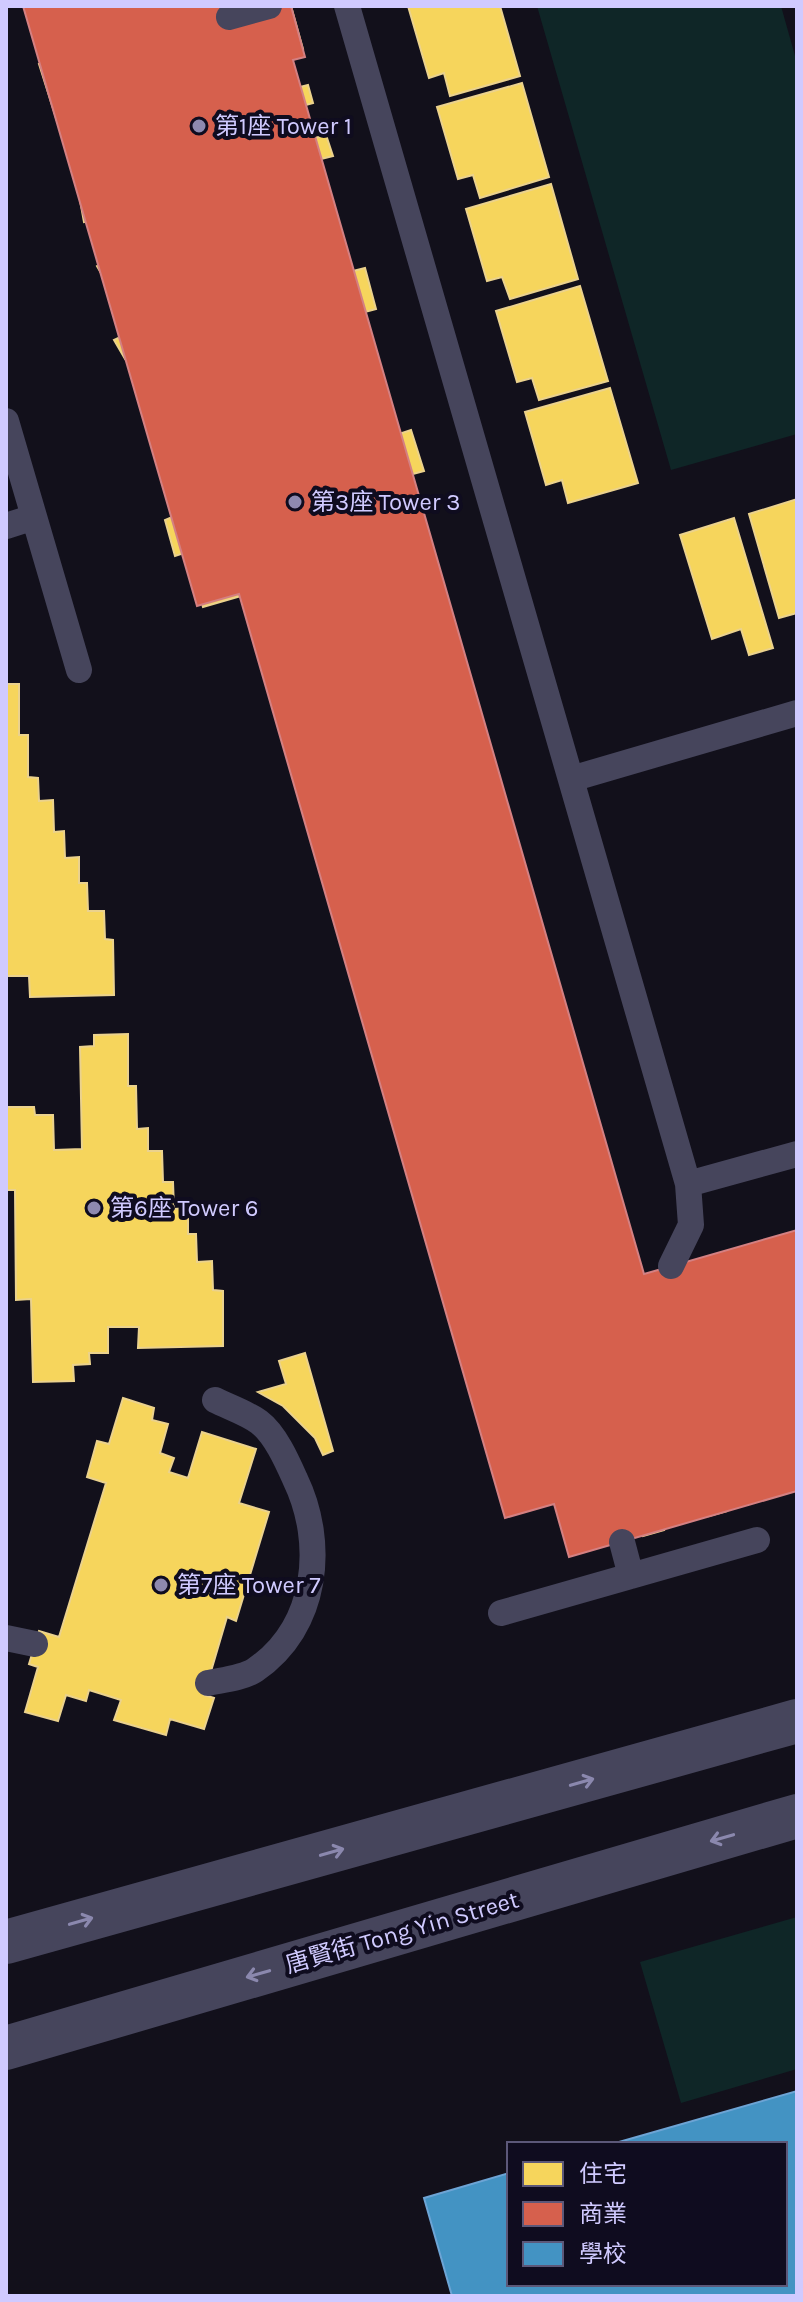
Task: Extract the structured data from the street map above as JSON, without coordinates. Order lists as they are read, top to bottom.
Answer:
{
  "streets": {
    "street": ["唐賢街 Tong Yin Street"]
  },
  "places": [
    "第1座 Tower 1",
    "第3座 Tower 3",
    "第6座 Tower 6",
    "第7座 Tower 7"
  ],
  "legend": ["住宅", "商業", "學校"]
}
